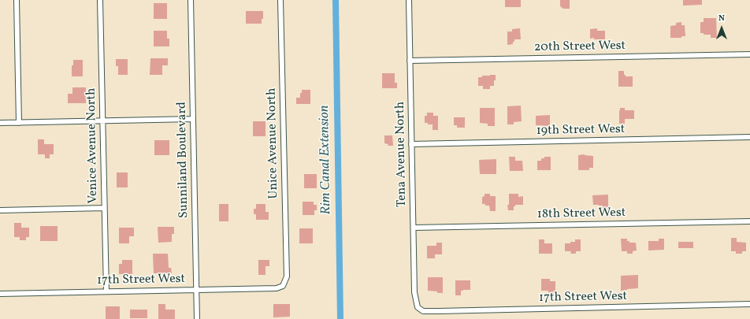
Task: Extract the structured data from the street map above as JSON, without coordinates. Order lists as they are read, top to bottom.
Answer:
{
  "streets": {
    "street": [
      "20th Street West",
      "19th Street West",
      "Unice Avenue North",
      "Venice Avenue North",
      "Tena Avenue North",
      "Sunniland Boulevard",
      "18th Street West",
      "17th Street West"
    ]
  },
  "crossings": [
    ["20th Street West", "Tena Avenue North"],
    ["19th Street West", "Tena Avenue North"],
    ["Unice Avenue North", "17th Street West"],
    ["Venice Avenue North", "17th Street West"],
    ["Tena Avenue North", "18th Street West"],
    ["Tena Avenue North", "17th Street West"],
    ["Sunniland Boulevard", "17th Street West"]
  ],
  "water": ["Rim Canal Extension"],
  "north": "top"
}
